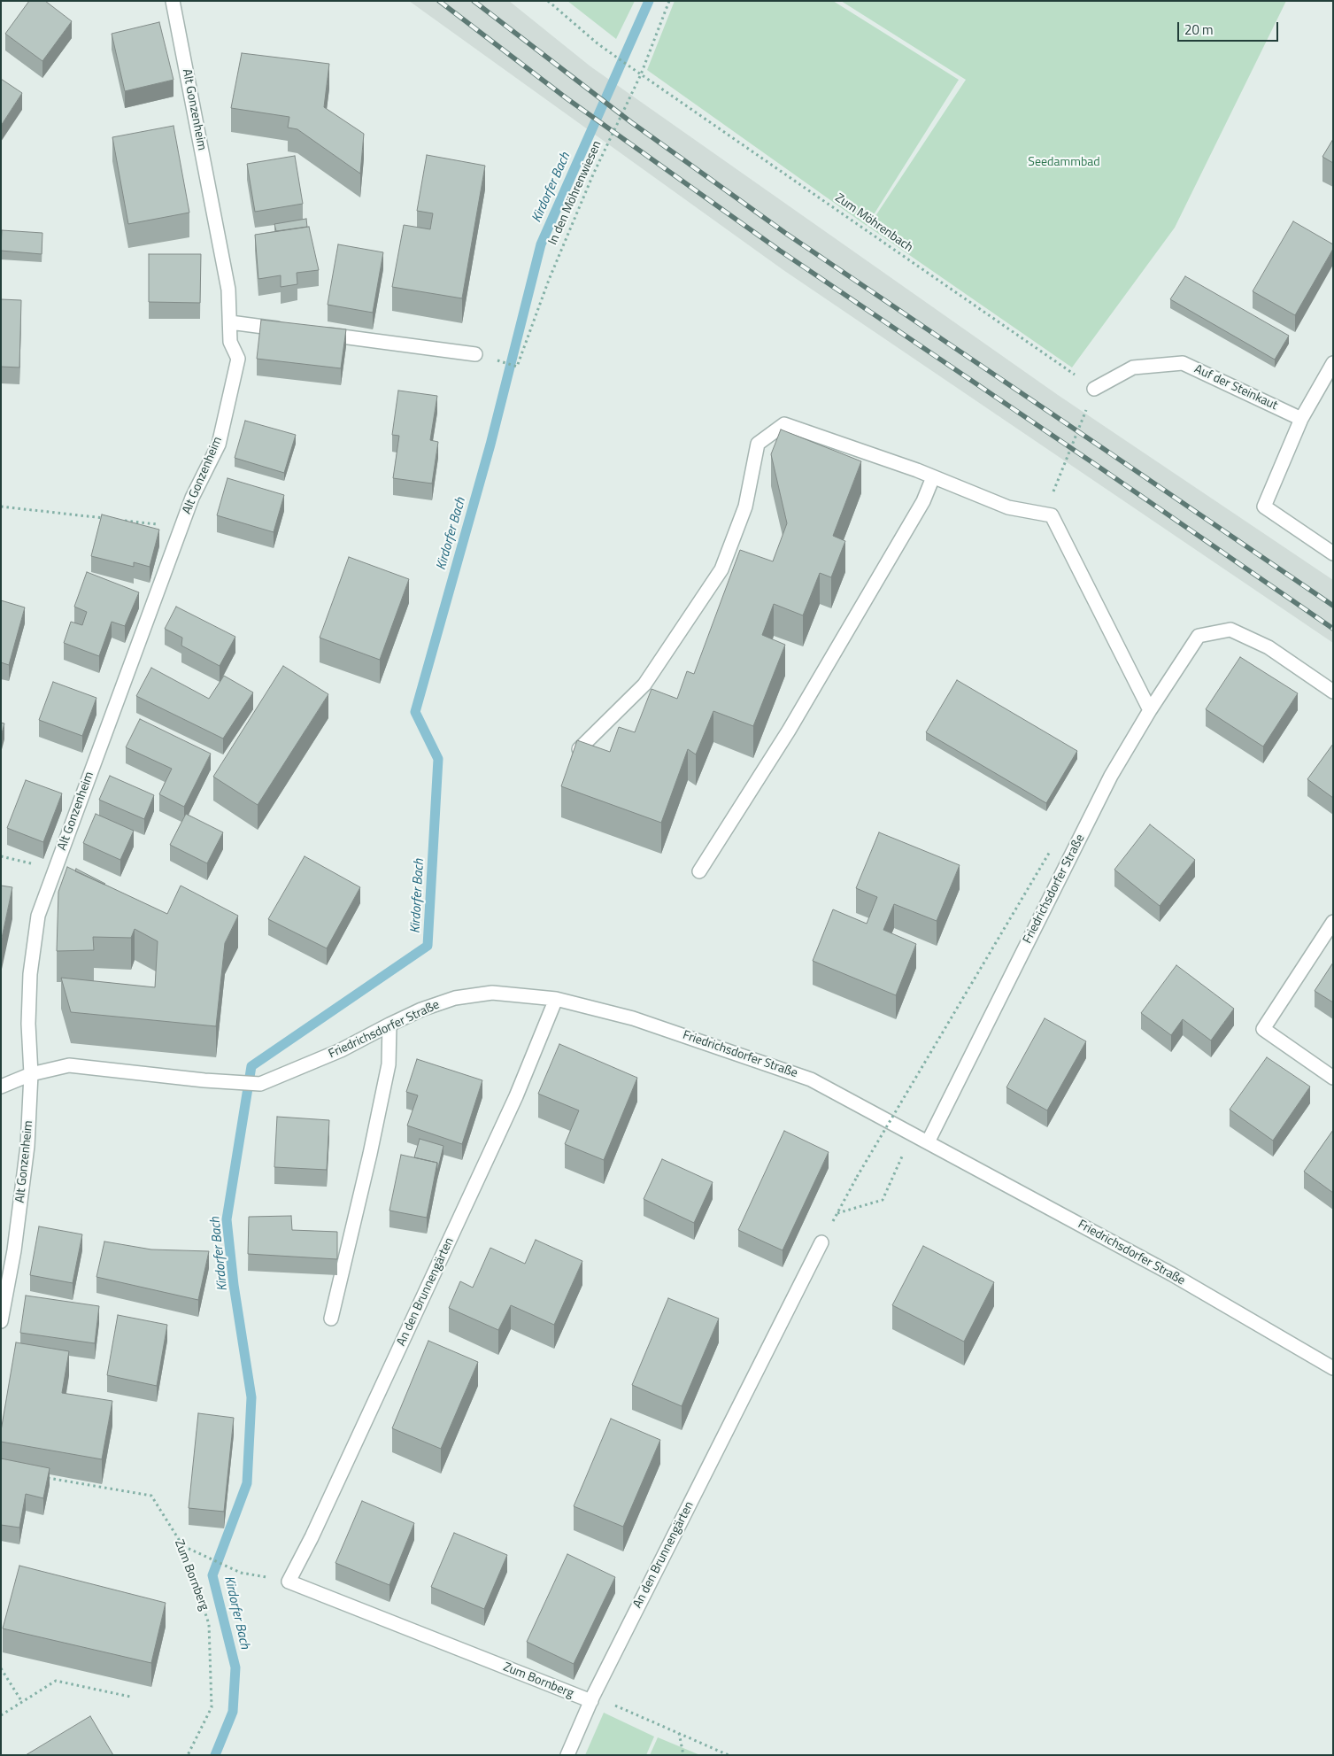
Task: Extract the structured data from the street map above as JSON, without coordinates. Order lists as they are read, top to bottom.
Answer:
{
  "streets": {
    "street": [
      "Alt Gonzenheim",
      "Auf der Steinkaut",
      "Friedrichsdorfer Straße",
      "An den Brunnengärten",
      "Zum Bornberg"
    ],
    "path": ["In den Möhrenwiesen", "Zum Möhrenbach"]
  },
  "crossings": [
    ["Alt Gonzenheim", "Friedrichsdorfer Straße"],
    ["In den Möhrenwiesen", "Zum Möhrenbach"],
    ["Zum Möhrenbach", "Auf der Steinkaut"],
    ["Friedrichsdorfer Straße", "An den Brunnengärten"],
    ["An den Brunnengärten", "Zum Bornberg"]
  ],
  "water": ["Kirdorfer Bach"],
  "parks": ["Seedammbad"],
  "scale_bar": "20 m"
}
